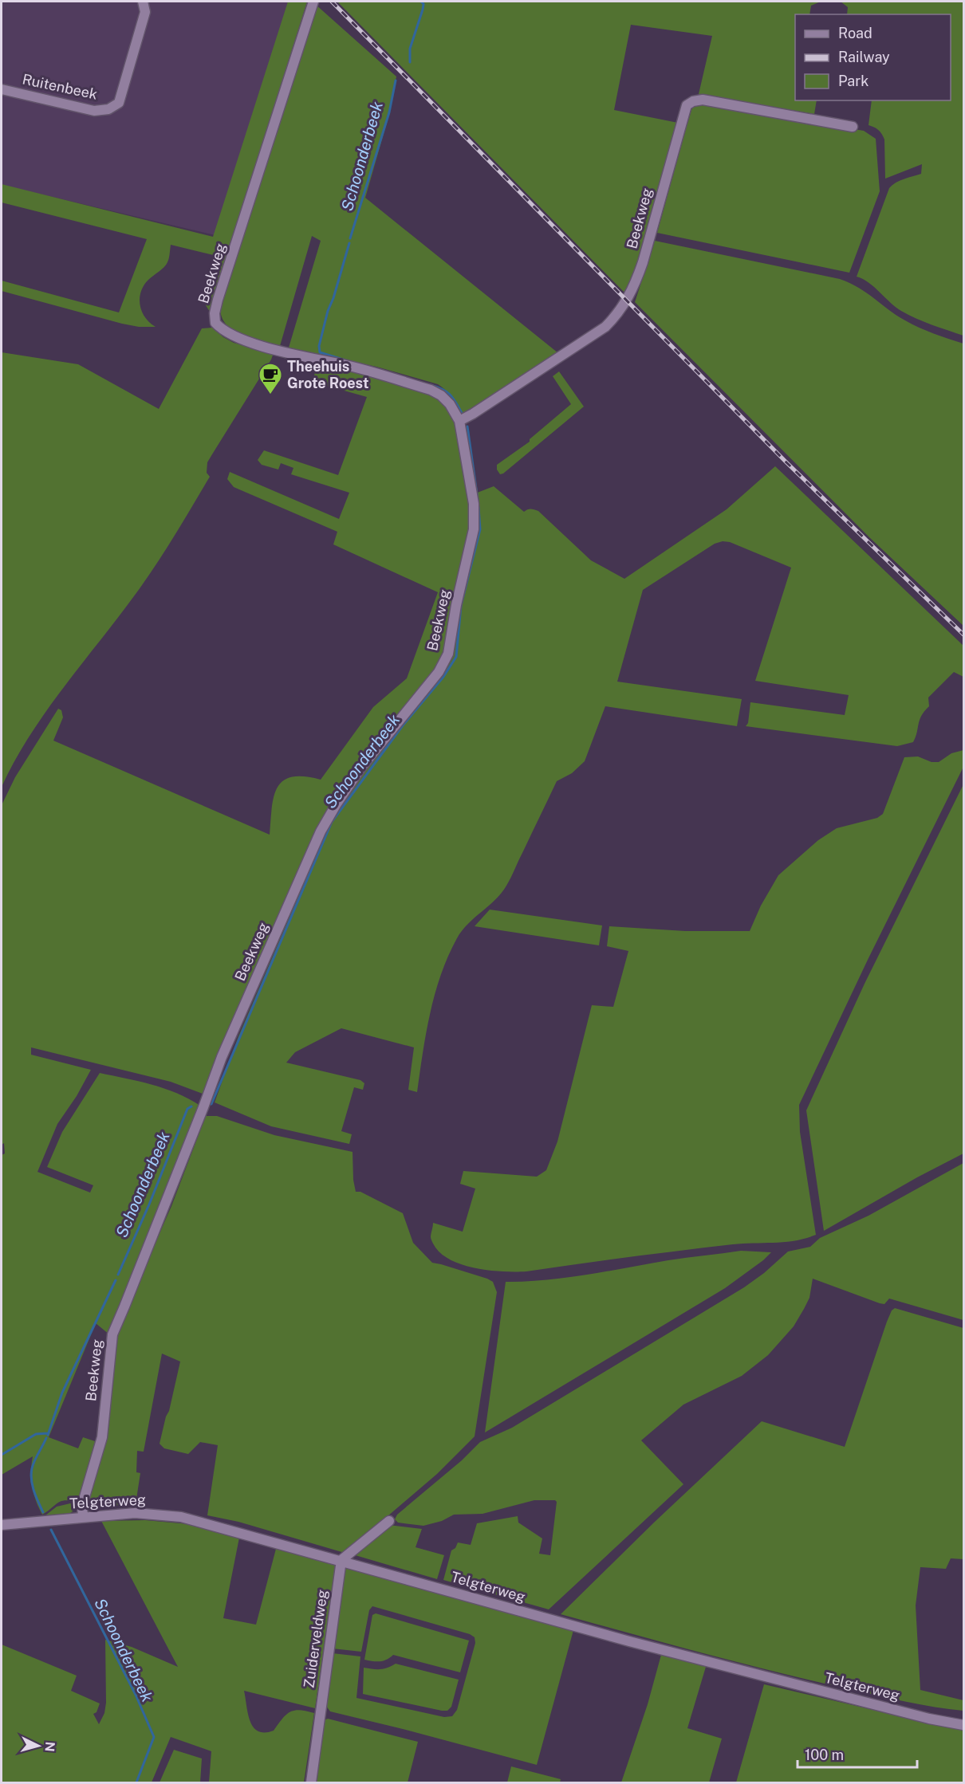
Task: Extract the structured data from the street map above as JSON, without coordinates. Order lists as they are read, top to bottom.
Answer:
{
  "streets": {
    "street": [
      "Ruitenbeek",
      "Beekweg",
      "Telgterweg",
      "Zuiderveldweg"
    ]
  },
  "crossings": [
    ["Beekweg", "Telgterweg"],
    ["Telgterweg", "Zuiderveldweg"]
  ],
  "water": ["Schoonderbeek"],
  "places": {
    "cafe": ["Theehuis Grote Roest"]
  },
  "legend": ["Road", "Railway", "Park"],
  "scale_bar": "100 m",
  "north": "right"
}
